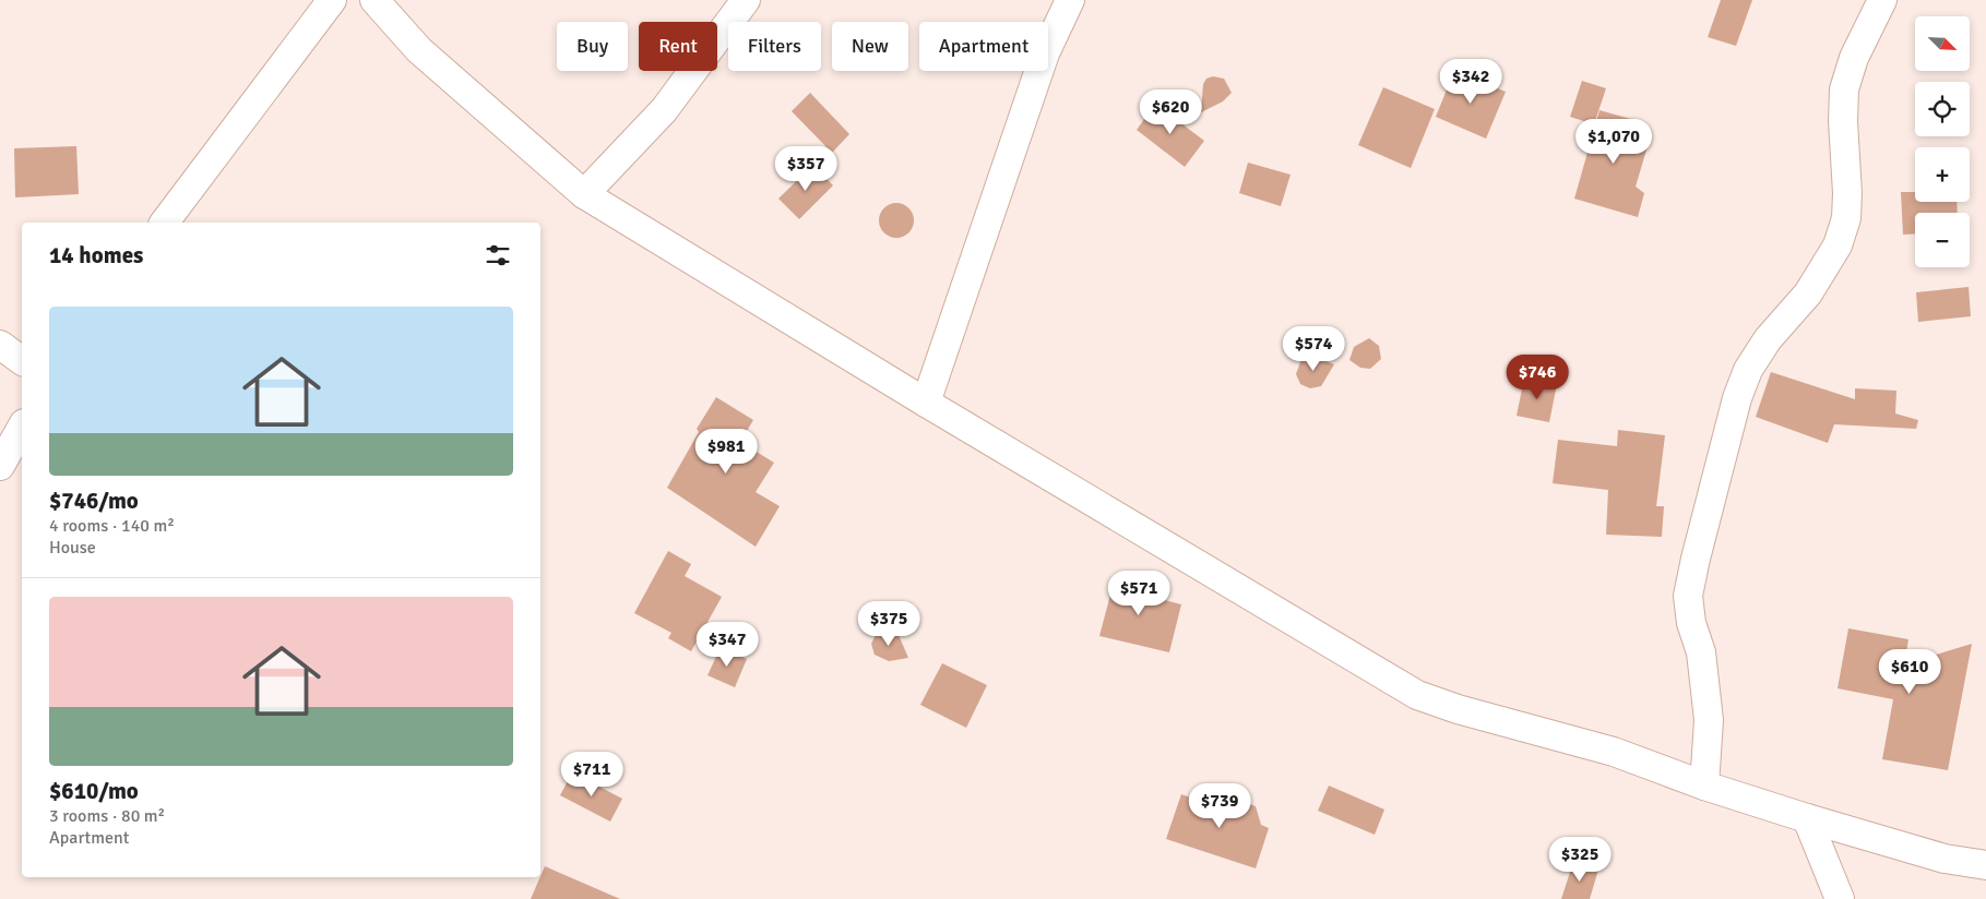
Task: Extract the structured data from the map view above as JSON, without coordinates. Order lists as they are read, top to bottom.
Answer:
{
  "north": "bottom right",
  "page": {
    "map_buttons": ["+", "−"],
    "chip": [
      "Buy",
      "Rent",
      "Filters",
      "New",
      "Apartment"
    ],
    "price": [
      "$342",
      "$620",
      "$1,070",
      "$357",
      "$574",
      "$746",
      "$981",
      "$571",
      "$375",
      "$347",
      "$610",
      "$711",
      "$739",
      "$325"
    ],
    "heading": "14 homes",
    "list": [
      {
        "name": "$746/mo",
        "note": "4 rooms · 140 m² · House"
      },
      {
        "name": "$610/mo",
        "note": "3 rooms · 80 m² · Apartment"
      }
    ]
  }
}
